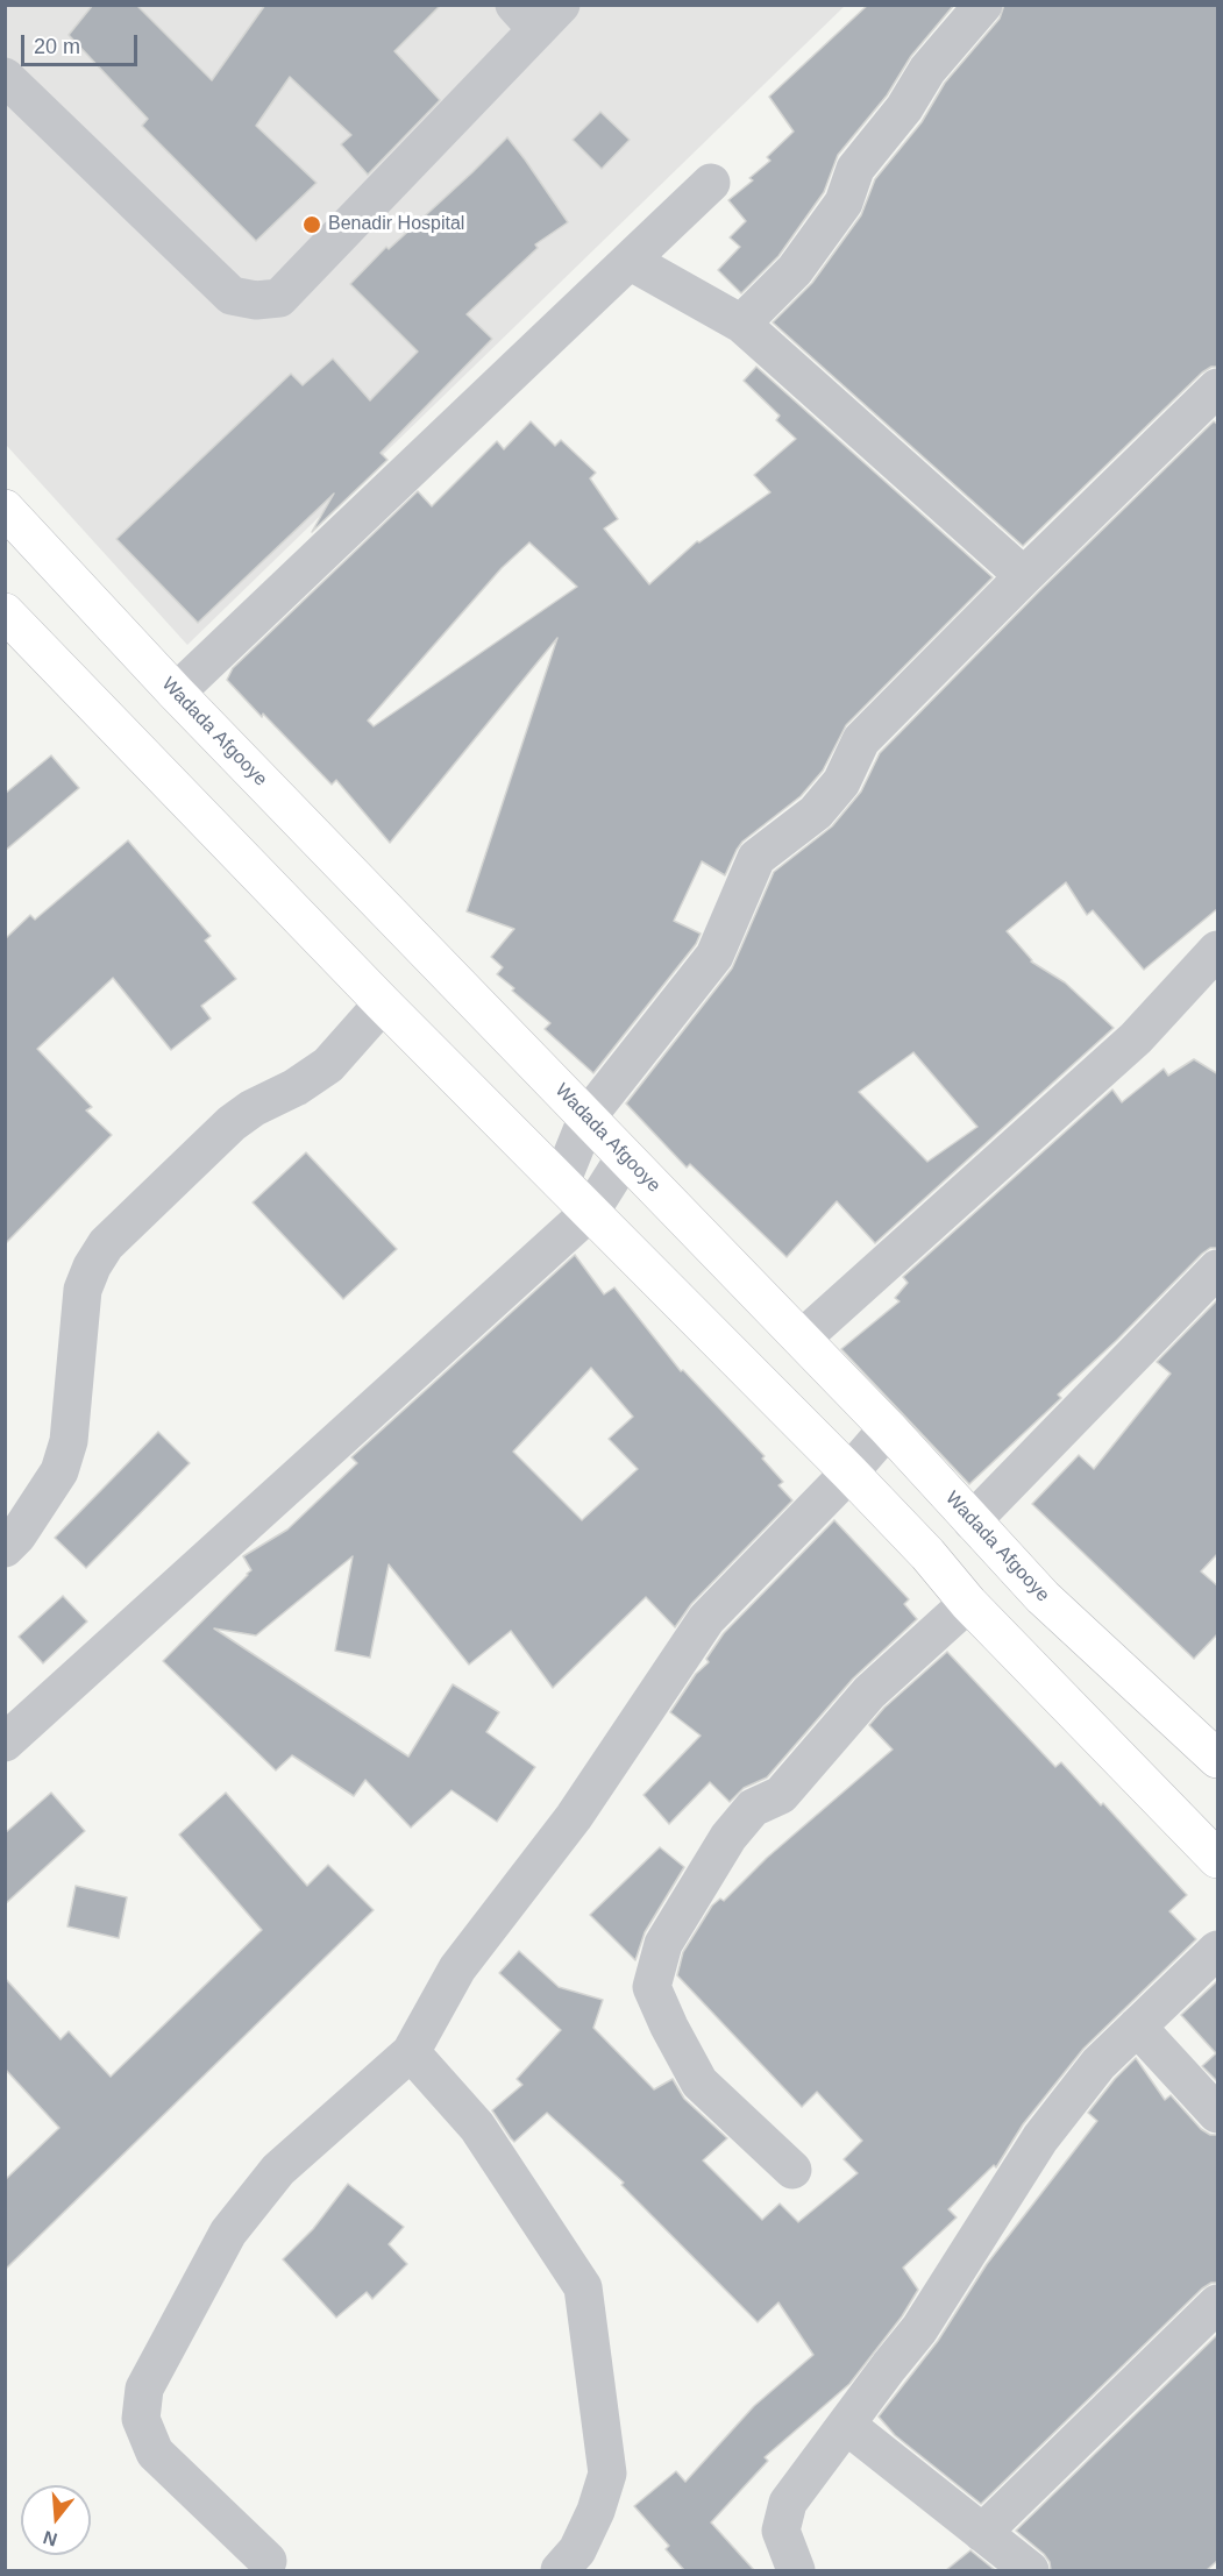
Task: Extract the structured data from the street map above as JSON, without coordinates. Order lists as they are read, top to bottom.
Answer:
{
  "streets": {
    "highway": ["Wadada Afgooye"]
  },
  "places": ["Benadir Hospital"],
  "scale_bar": "20 m",
  "north": "bottom"
}
